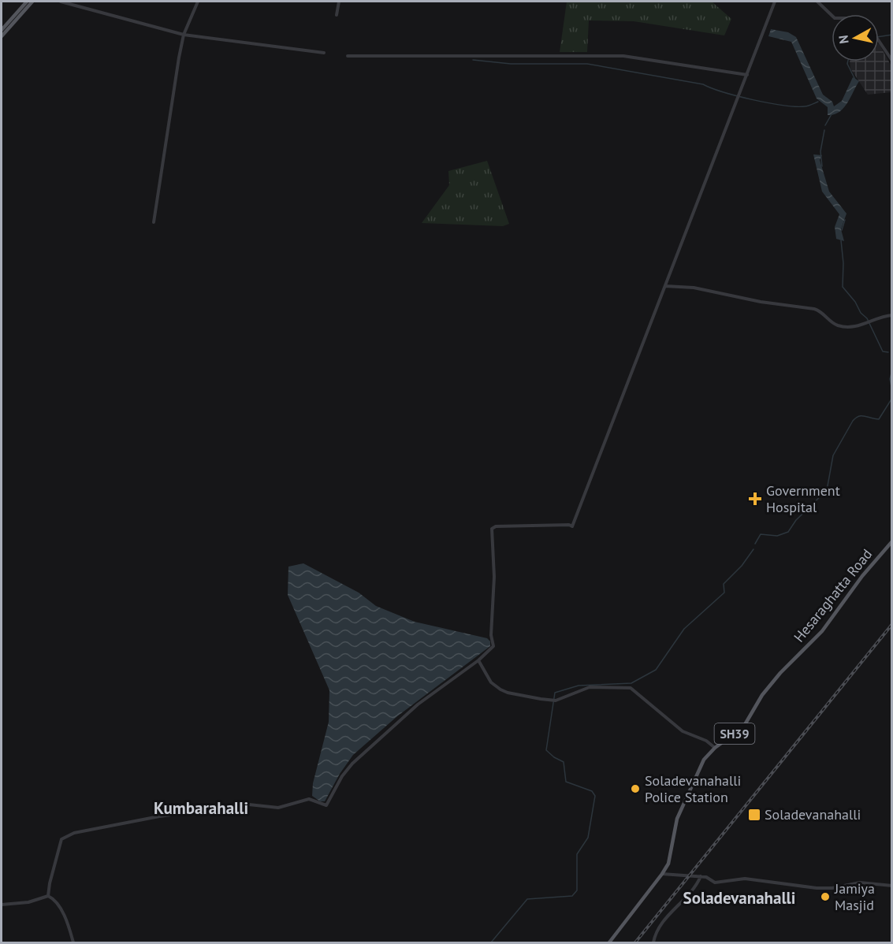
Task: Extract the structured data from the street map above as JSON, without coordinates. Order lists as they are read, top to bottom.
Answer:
{
  "streets": {
    "main road": ["Hesaraghatta Road", "SH39"]
  },
  "districts": ["Kumbarahalli", "Soladevanahalli"],
  "places": {
    "health": ["Government Hospital"],
    "other": ["Soladevanahalli Police Station", "Jamiya Masjid"],
    "transit": ["Soladevanahalli"]
  },
  "north": "left"
}
